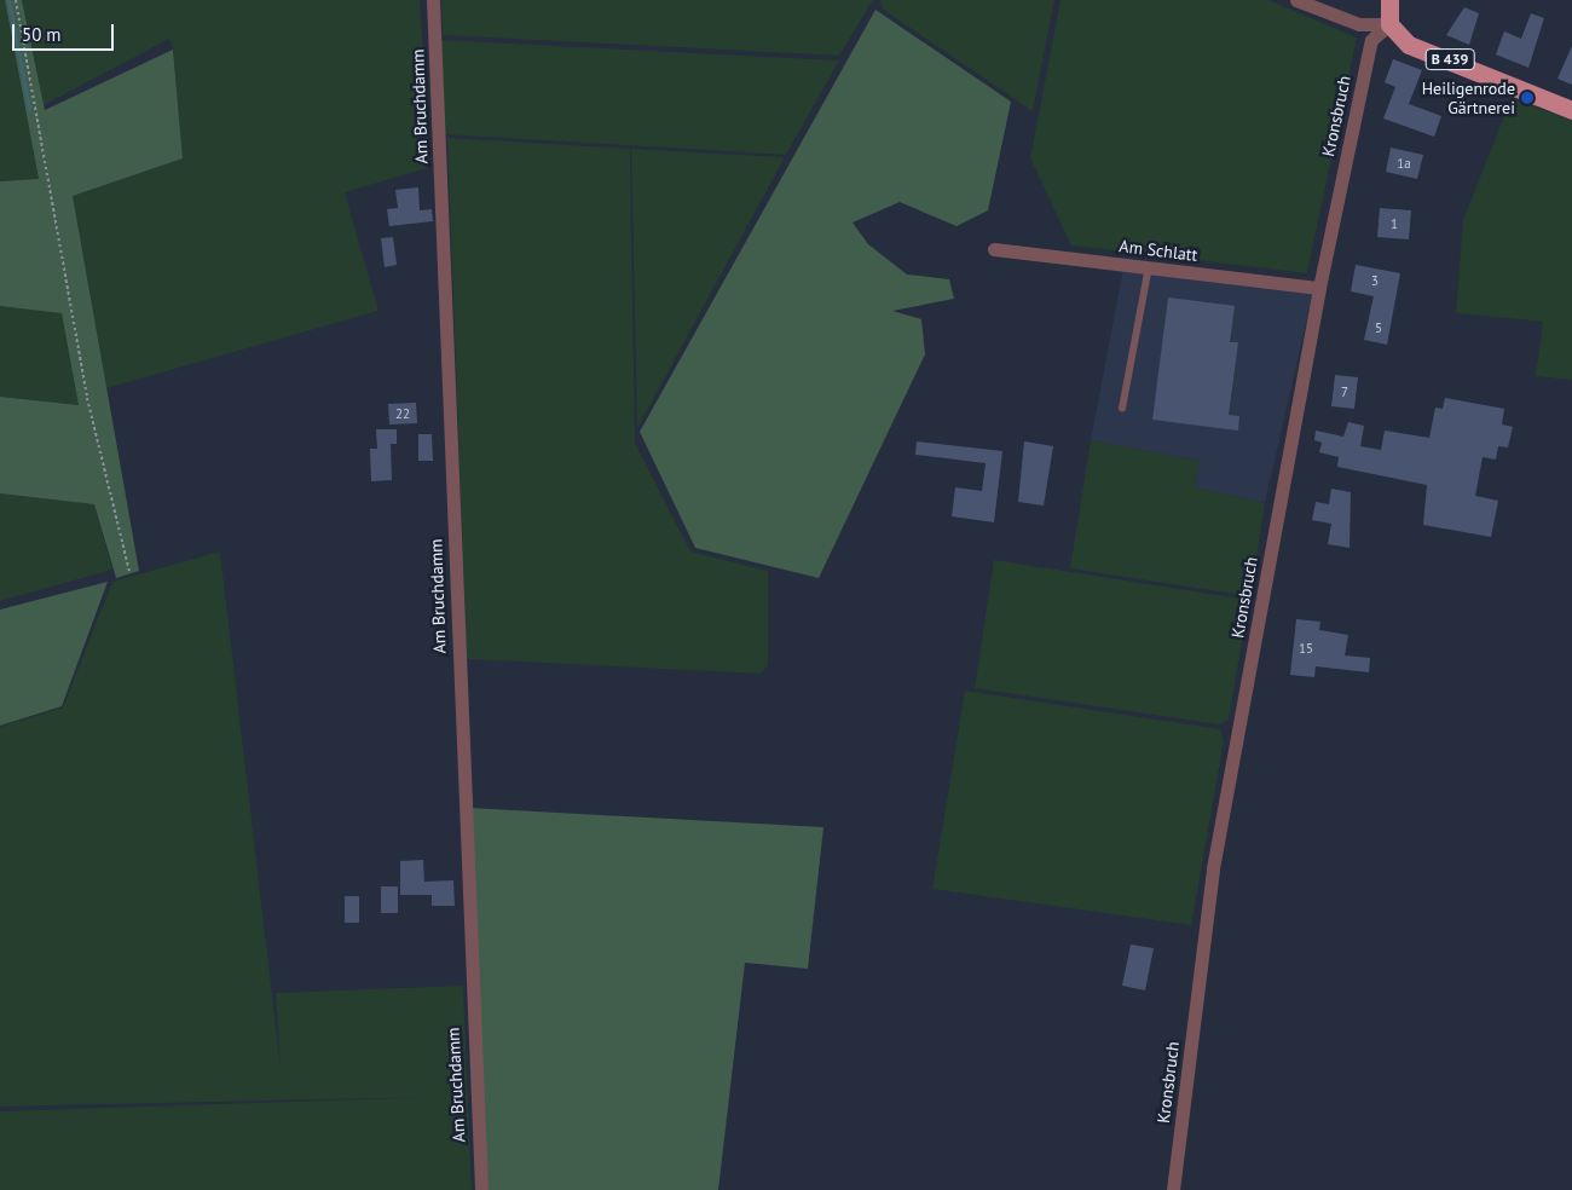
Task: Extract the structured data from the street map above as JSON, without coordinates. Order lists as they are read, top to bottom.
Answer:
{
  "streets": {
    "main road": ["B 439"],
    "street": ["Am Bruchdamm", "Kronsbruch", "Am Schlatt"]
  },
  "crossings": [
    ["B 439", "Kronsbruch"],
    ["Kronsbruch", "Am Schlatt"]
  ],
  "places": ["Heiligenrode Gärtnerei"],
  "house_numbers": [
    "1a",
    "1",
    "3",
    "5",
    "7",
    "22",
    "15"
  ],
  "scale_bar": "50 m"
}
